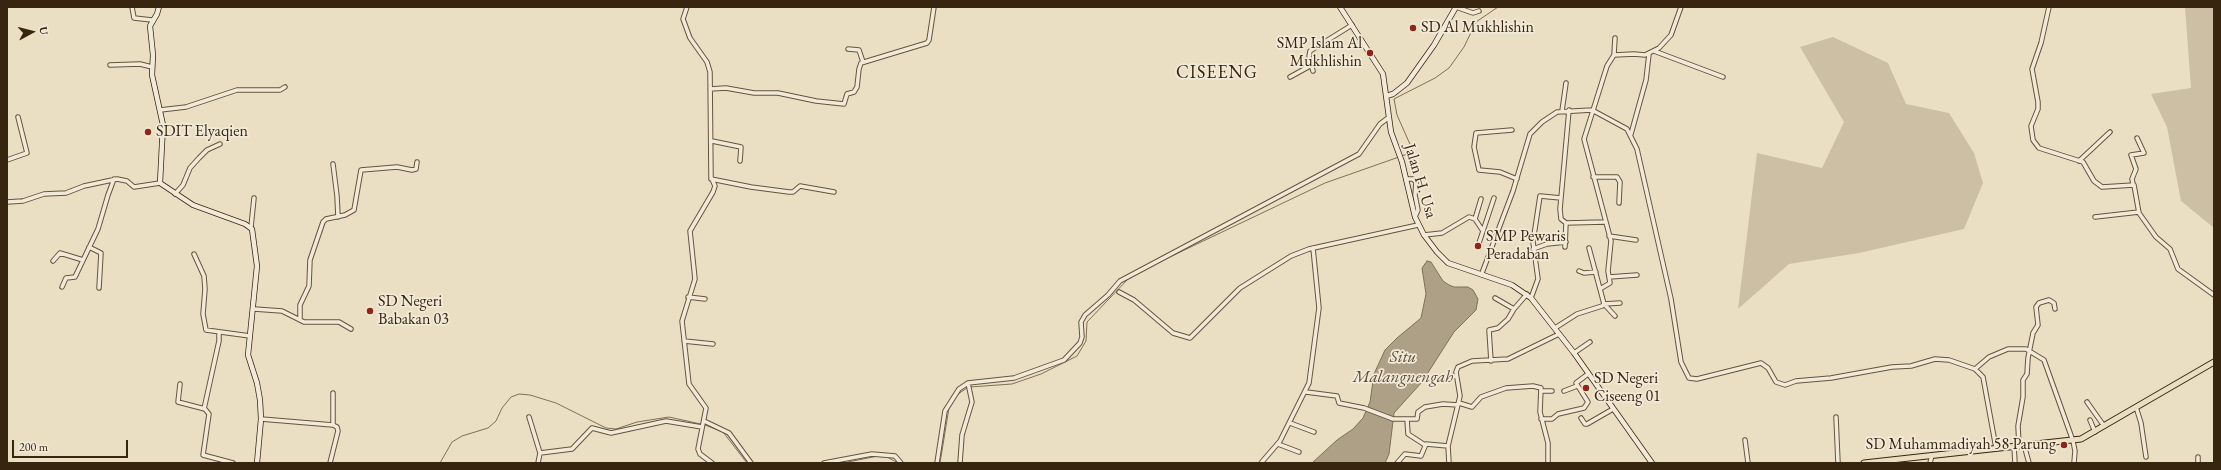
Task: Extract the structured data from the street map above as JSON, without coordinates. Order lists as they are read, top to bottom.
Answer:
{
  "streets": {
    "street": ["Jalan H. Usa"]
  },
  "districts": ["CISEENG"],
  "water": ["Situ Malangnengah"],
  "places": [
    "SD Al Mukhlishin",
    "SMP Islam Al Mukhlishin",
    "SDIT Elyaqien",
    "SMP Pewaris Peradaban",
    "SD Negeri Babakan 03",
    "SD Negeri Ciseeng 01",
    "SD Muhammadiyah 58 Parung"
  ],
  "scale_bar": "200 m",
  "north": "right"
}
